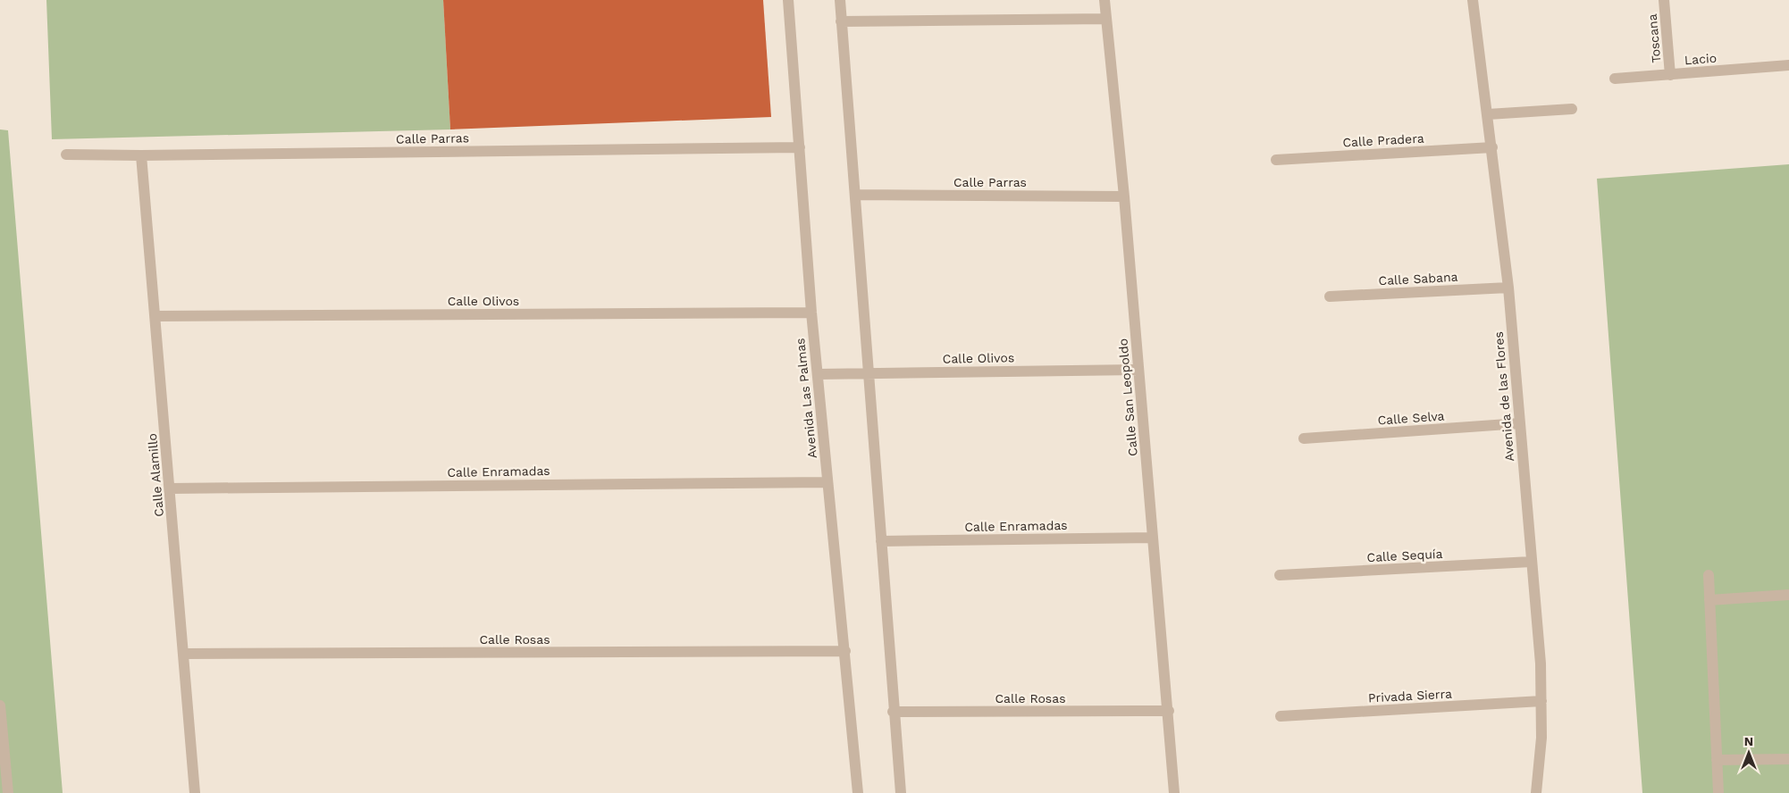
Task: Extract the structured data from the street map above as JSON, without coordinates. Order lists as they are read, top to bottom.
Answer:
{
  "streets": {
    "street": [
      "Toscana",
      "Lacio",
      "Calle Parras",
      "Calle Pradera",
      "Calle Sabana",
      "Calle Olivos",
      "Avenida de las Flores",
      "Calle San Leopoldo",
      "Avenida Las Palmas",
      "Calle Selva",
      "Calle Enramadas",
      "Calle Alamillo",
      "Calle Sequía",
      "Calle Rosas",
      "Privada Sierra"
    ]
  },
  "crossings": [
    ["Toscana", "Lacio"],
    ["Calle Parras", "Calle San Leopoldo"],
    ["Calle Parras", "Avenida Las Palmas"],
    ["Calle Parras", "Calle Alamillo"],
    ["Calle Pradera", "Avenida de las Flores"],
    ["Calle Sabana", "Avenida de las Flores"],
    ["Calle Olivos", "Calle San Leopoldo"],
    ["Calle Olivos", "Avenida Las Palmas"],
    ["Calle Olivos", "Calle Alamillo"],
    ["Avenida de las Flores", "Calle Selva"],
    ["Avenida de las Flores", "Calle Sequía"],
    ["Avenida de las Flores", "Privada Sierra"],
    ["Calle San Leopoldo", "Calle Enramadas"],
    ["Calle San Leopoldo", "Calle Rosas"],
    ["Avenida Las Palmas", "Calle Enramadas"],
    ["Avenida Las Palmas", "Calle Rosas"],
    ["Calle Enramadas", "Calle Alamillo"],
    ["Calle Alamillo", "Calle Rosas"]
  ],
  "north": "top"
}
